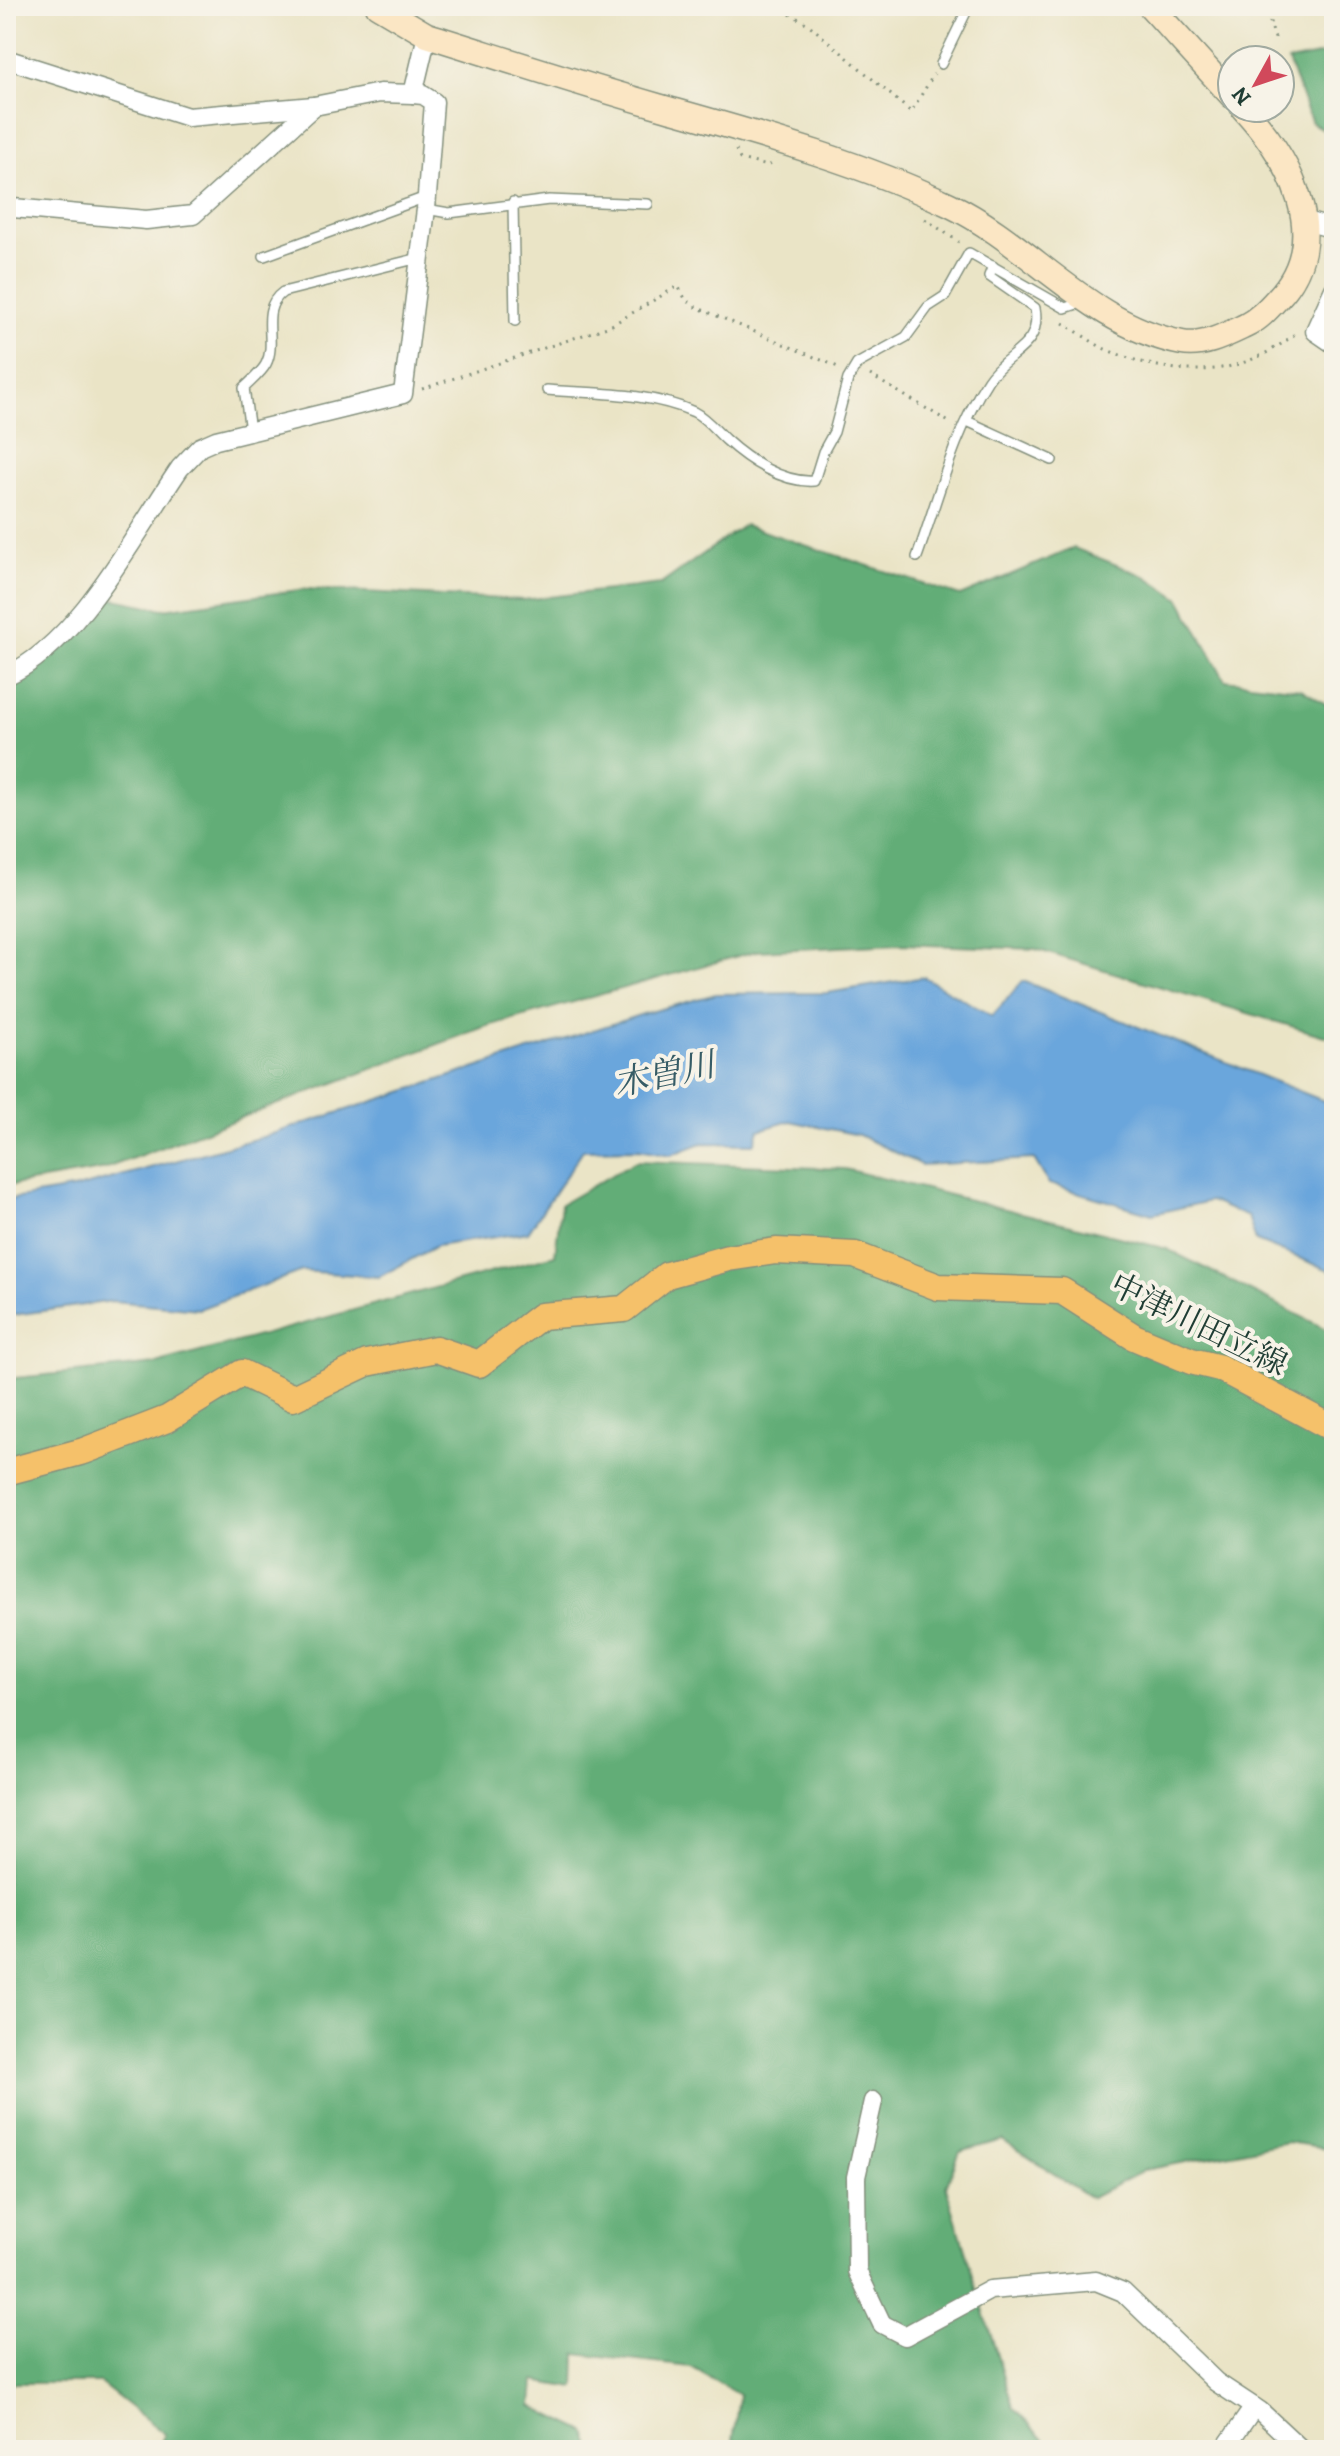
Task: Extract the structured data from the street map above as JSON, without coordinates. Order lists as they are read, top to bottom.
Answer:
{
  "streets": {
    "main road": ["中津川田立線"]
  },
  "water": ["木曽川"],
  "north": "bottom left"
}
